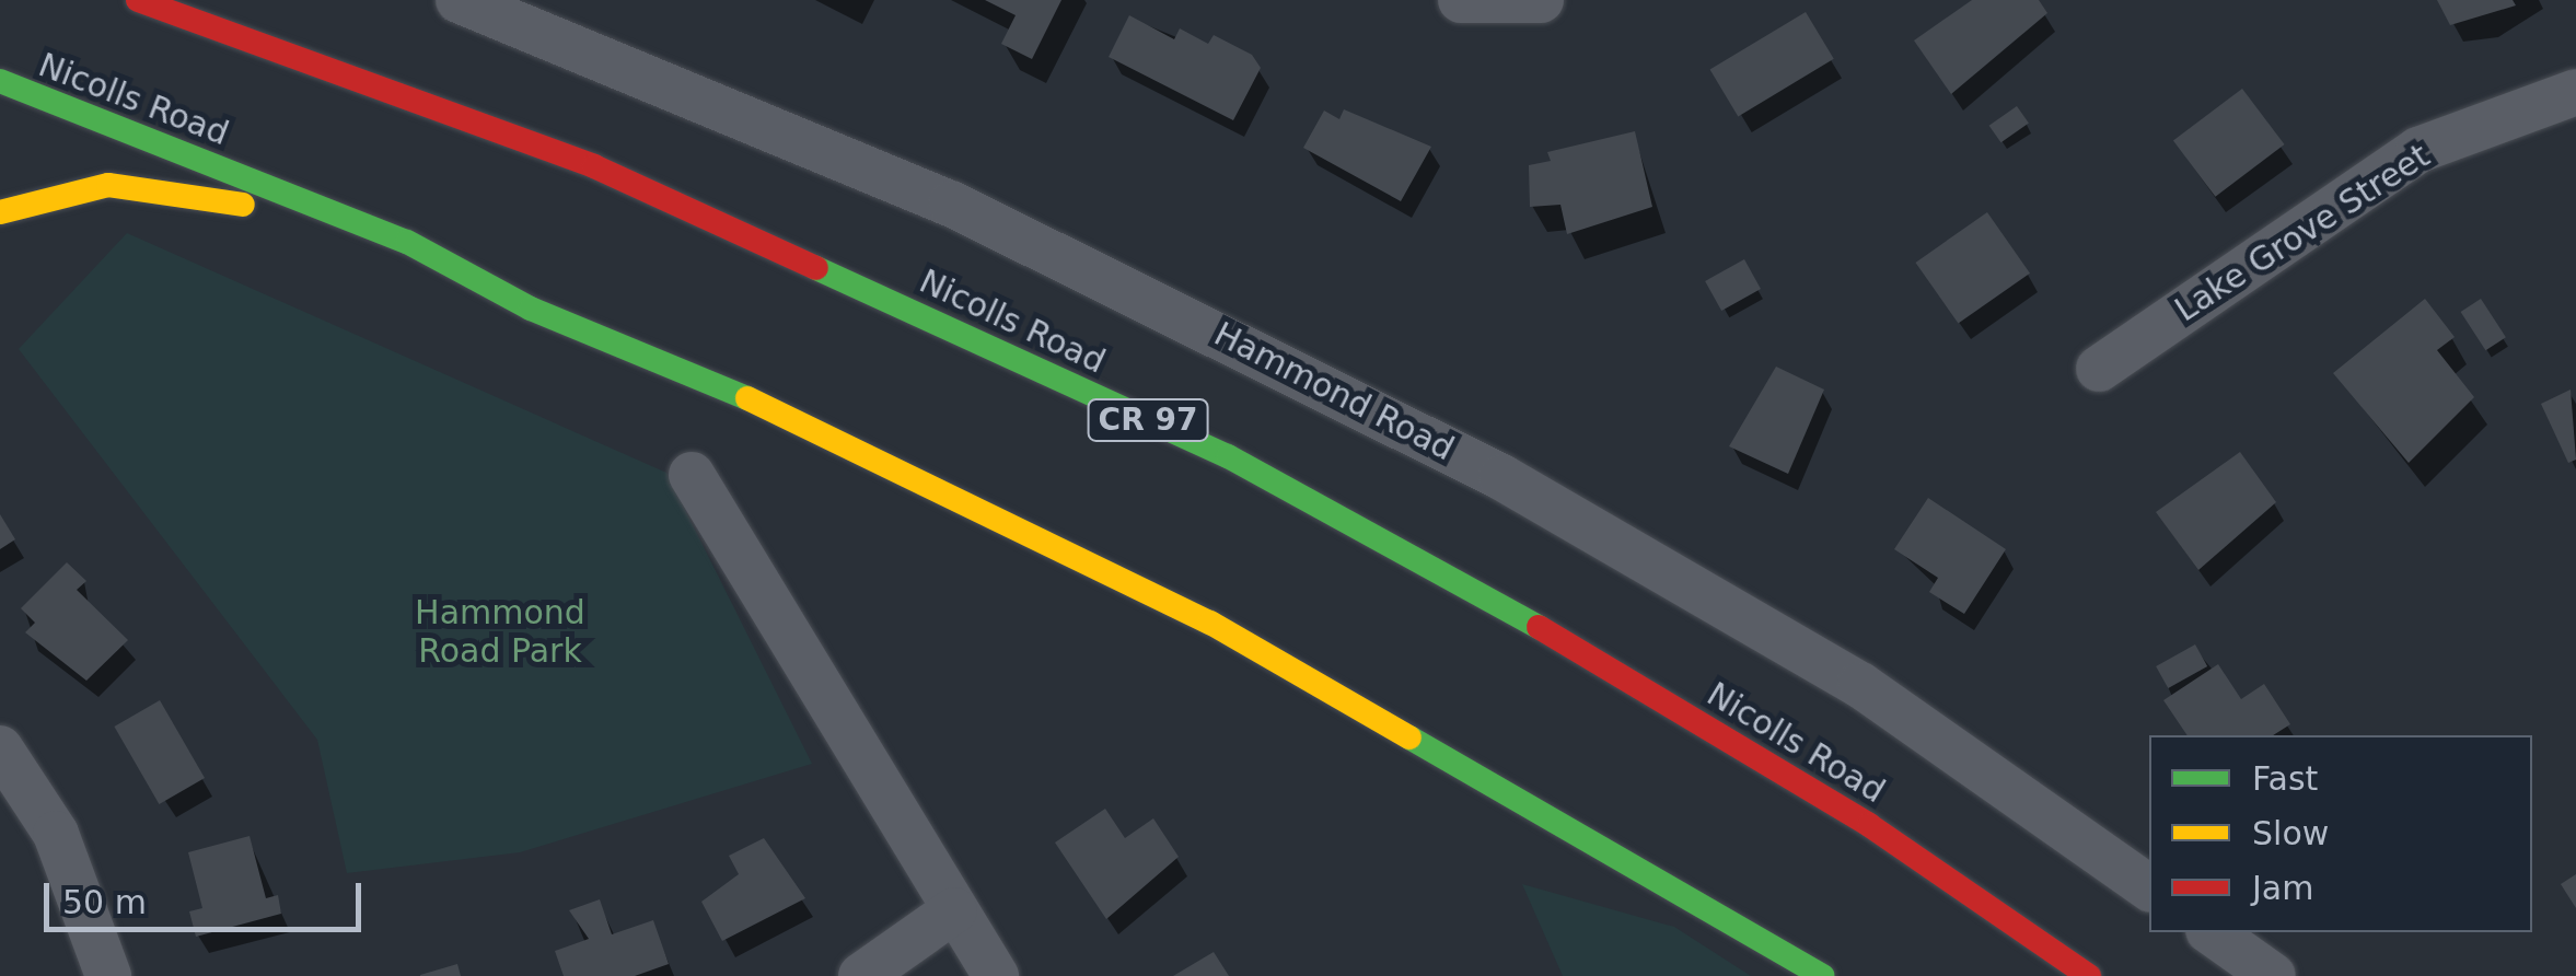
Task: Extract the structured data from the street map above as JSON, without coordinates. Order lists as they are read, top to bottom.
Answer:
{
  "streets": {
    "highway": ["Nicolls Road", "CR 97"],
    "street": ["Lake Grove Street", "Hammond Road"]
  },
  "parks": ["Hammond Road Park"],
  "legend": ["Fast", "Slow", "Jam"],
  "scale_bar": "50 m"
}
